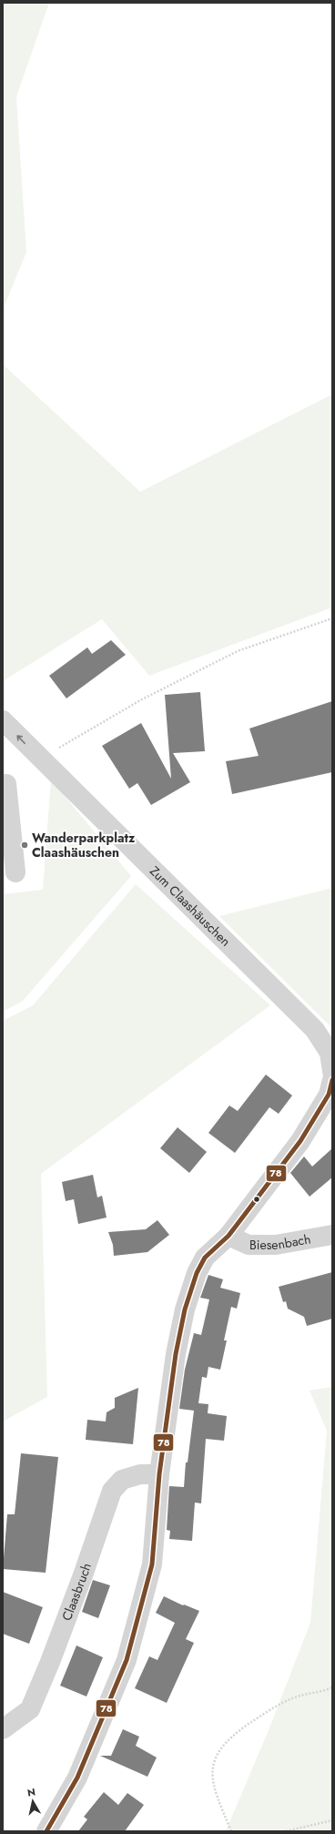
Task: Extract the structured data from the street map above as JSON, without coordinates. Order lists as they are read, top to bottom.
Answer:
{
  "streets": {
    "street": ["Zum Claashäuschen", "Biesenbach", "Claasbruch"]
  },
  "places": ["Wanderparkplatz Claashäuschen"],
  "lines": ["transit line 78"],
  "north": "top"
}
